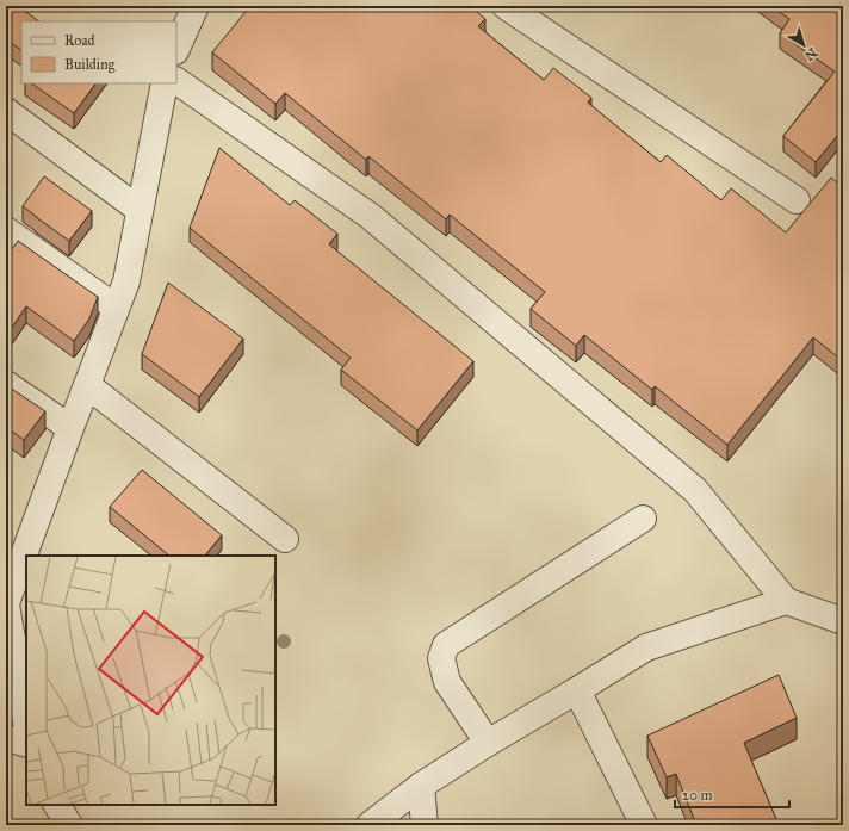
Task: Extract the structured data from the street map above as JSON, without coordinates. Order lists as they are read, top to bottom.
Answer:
{
  "legend": ["Road", "Building"],
  "scale_bar": "20 m",
  "north": "bottom right"
}
